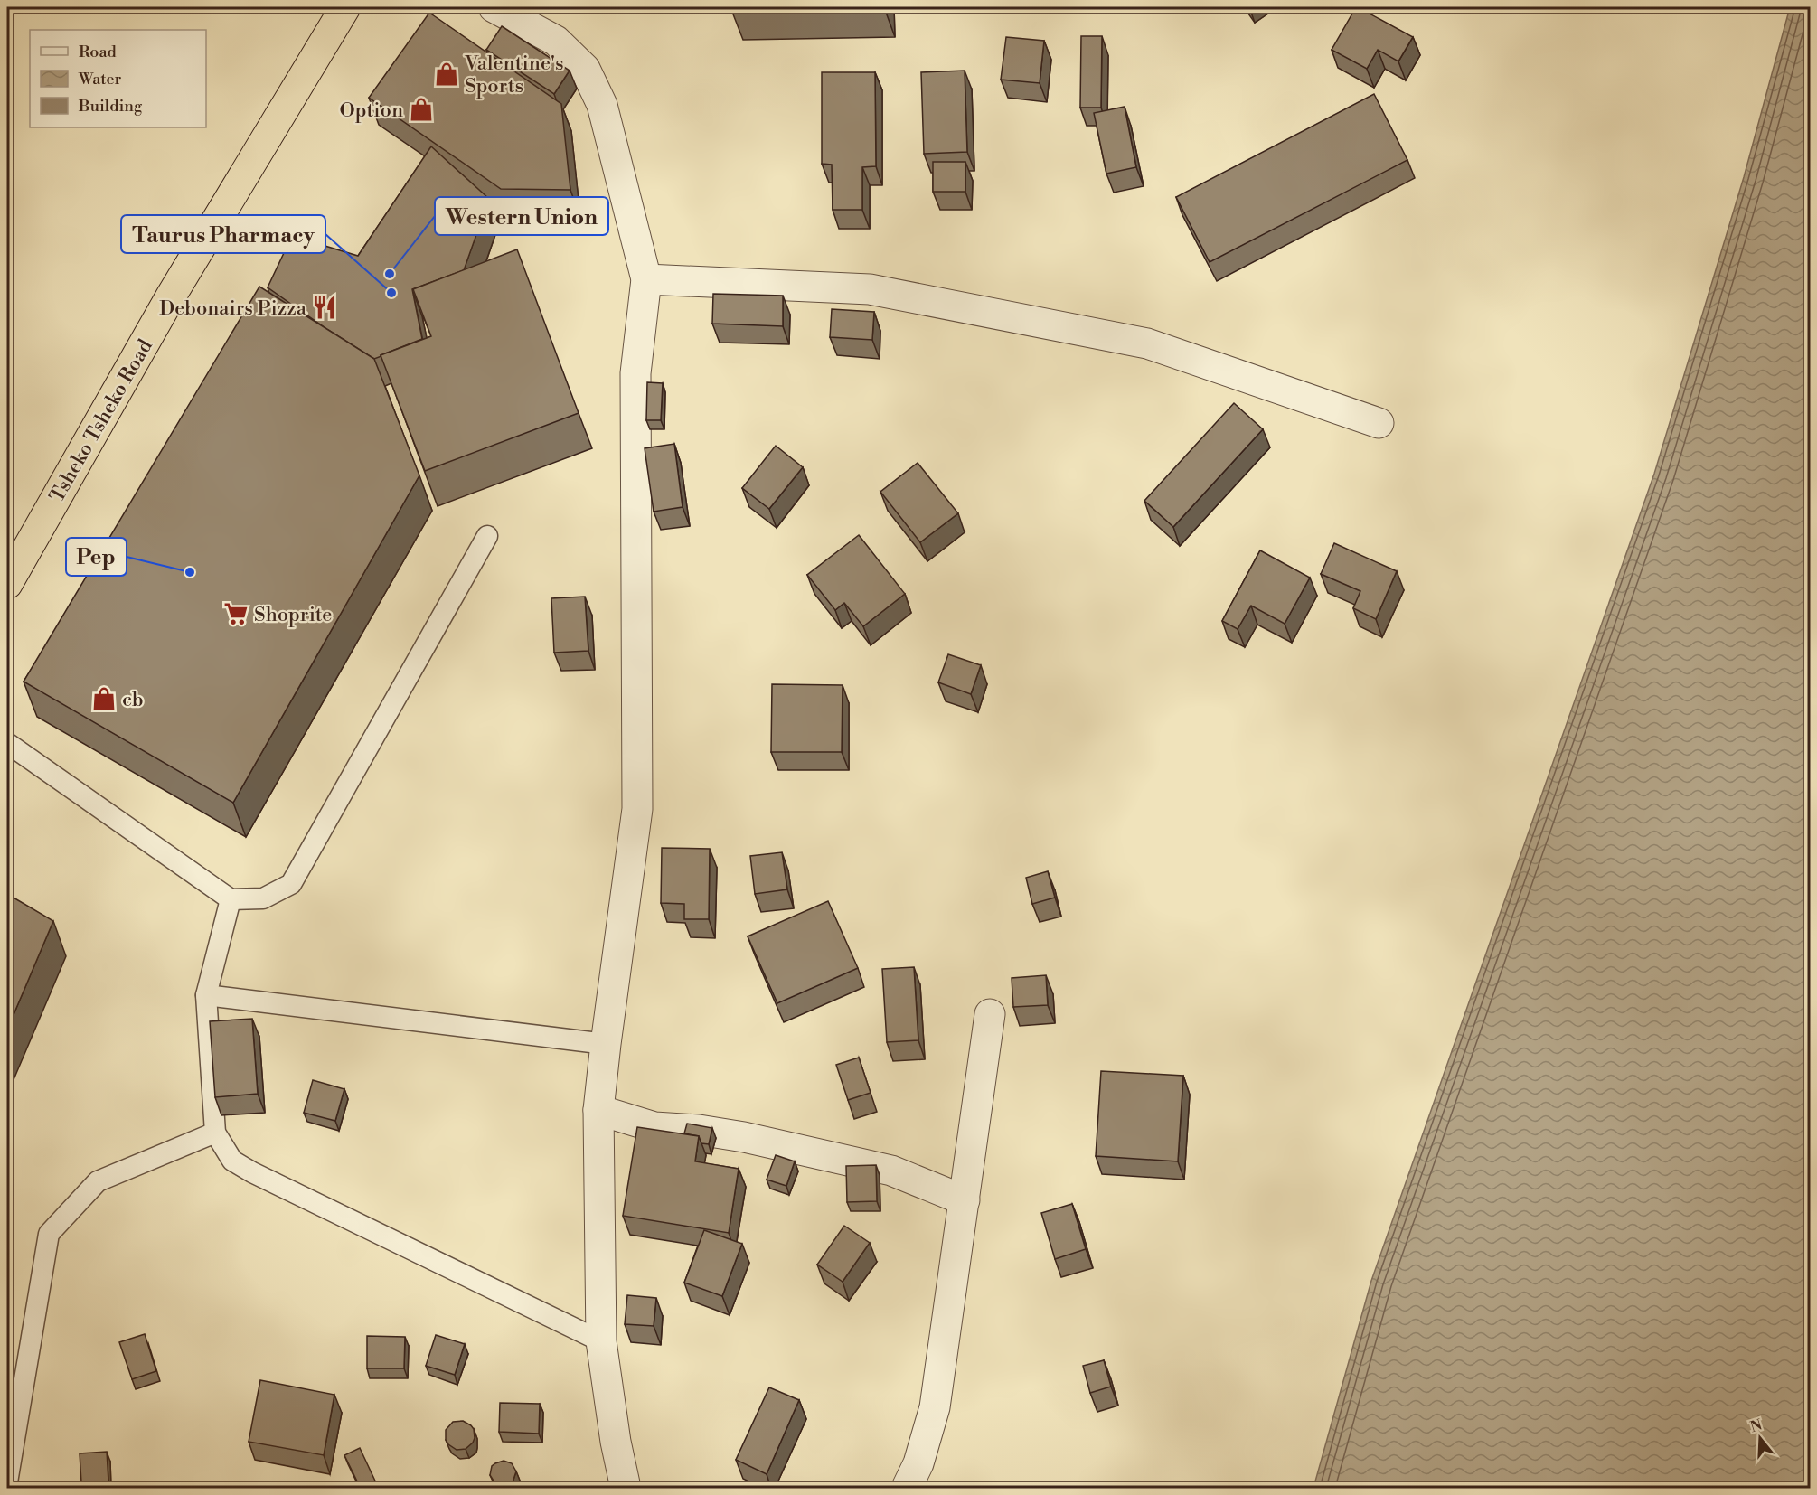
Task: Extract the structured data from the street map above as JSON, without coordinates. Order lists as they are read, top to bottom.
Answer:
{
  "streets": {
    "highway": ["Tsheko Tsheko Road"]
  },
  "places": {
    "shop": ["Valentine's Sports", "Option", "cb"],
    "other": ["Western Union", "Taurus Pharmacy", "Pep"],
    "restaurant": ["Debonairs Pizza"],
    "supermarket": ["Shoprite"]
  },
  "legend": ["Road", "Water", "Building"],
  "north": "top"
}
